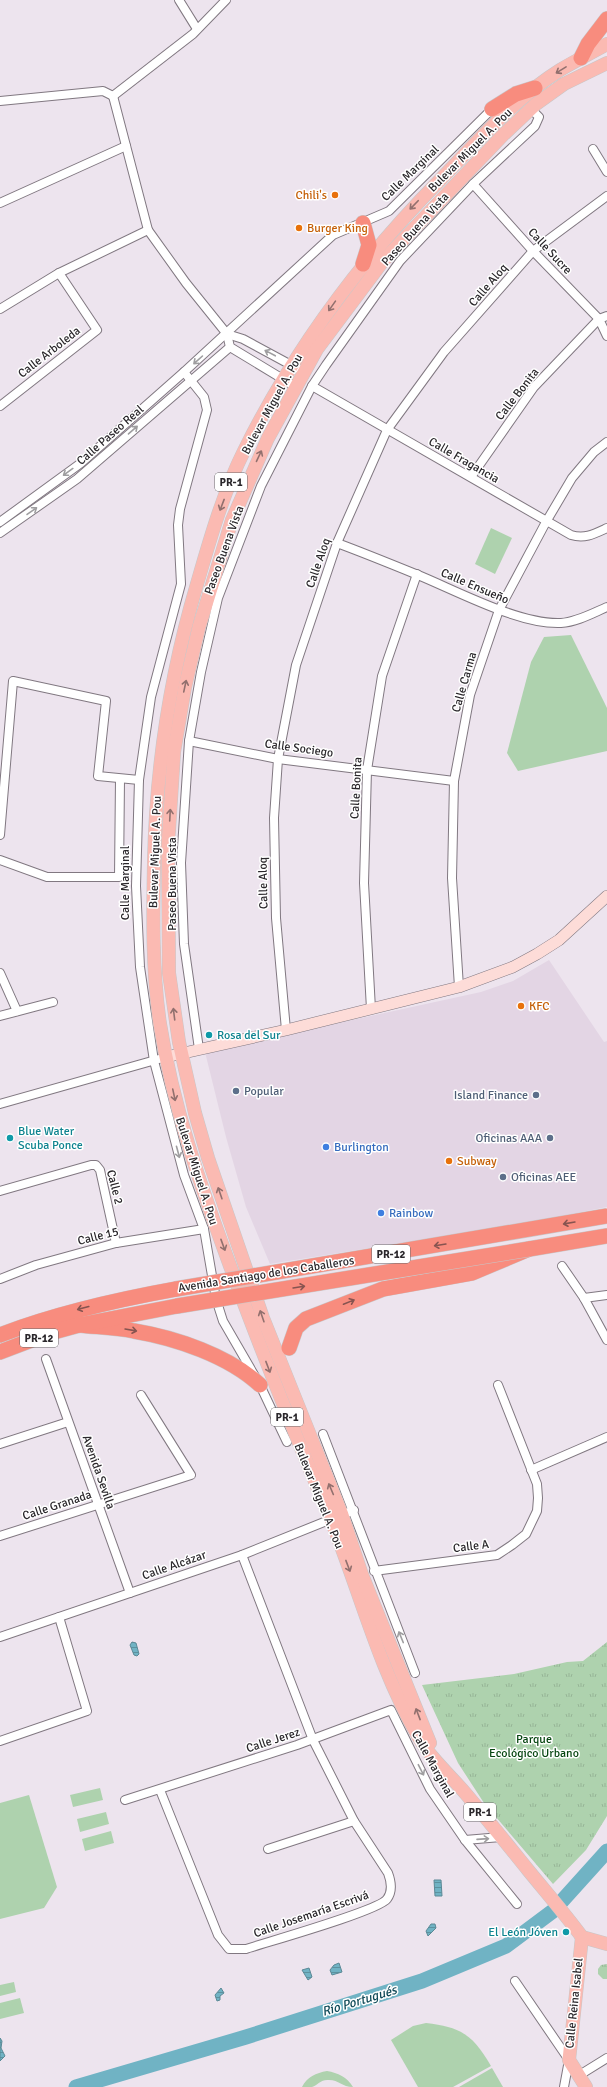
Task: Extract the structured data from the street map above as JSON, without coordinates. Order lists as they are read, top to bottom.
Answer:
{
  "streets": {
    "highway": ["PR-12", "Avenida Santiago de los Caballeros"],
    "main road": ["Bulevar Miguel A. Pou", "PR-1", "Calle Reina Isabel"],
    "street": [
      "Calle Marginal",
      "Paseo Buena Vista",
      "Calle Sucre",
      "Calle Aloq",
      "Calle Arboleda",
      "Calle Bonita",
      "Calle Paseo Real",
      "Calle Fragancia",
      "Calle Ensueño",
      "Calle Carma",
      "Calle Sociego",
      "Calle 2",
      "Calle 15",
      "Avenida Sevilla",
      "Calle Granada",
      "Calle A",
      "Calle Alcázar",
      "Calle Jerez",
      "Calle Josemaría Escrivá"
    ]
  },
  "crossings": [
    ["Bulevar Miguel A. Pou", "Calle Marginal"],
    ["Bulevar Miguel A. Pou", "Paseo Buena Vista"],
    ["Bulevar Miguel A. Pou", "Calle Alcázar"],
    ["Bulevar Miguel A. Pou", "Calle Reina Isabel"],
    ["Calle Marginal", "Calle Paseo Real"],
    ["Calle Marginal", "Calle 15"],
    ["Calle Marginal", "Calle Jerez"],
    ["Paseo Buena Vista", "Calle Sucre"],
    ["Paseo Buena Vista", "Calle Fragancia"],
    ["Paseo Buena Vista", "Calle Sociego"],
    ["Calle Sucre", "Calle Aloq"],
    ["Calle Sucre", "Calle Bonita"],
    ["Calle Aloq", "Calle Fragancia"],
    ["Calle Aloq", "Calle Ensueño"],
    ["Calle Aloq", "Calle Sociego"],
    ["Calle Bonita", "Calle Fragancia"],
    ["Calle Bonita", "Calle Ensueño"],
    ["Calle Bonita", "Calle Sociego"],
    ["Calle Fragancia", "Calle Carma"],
    ["Calle Ensueño", "Calle Carma"],
    ["Calle Carma", "Calle Sociego"],
    ["Calle 2", "Calle 15"],
    ["Avenida Sevilla", "Calle Granada"],
    ["Avenida Sevilla", "Calle Alcázar"],
    ["Calle Alcázar", "Calle Josemaría Escrivá"],
    ["Calle Jerez", "Calle Josemaría Escrivá"]
  ],
  "water": ["Río Portugués"],
  "parks": ["Parque Ecológico Urbano"],
  "places": [
    "Chili's",
    "Burger King",
    "KFC",
    "Rosa del Sur",
    "Popular",
    "Island Finance",
    "Blue Water Scuba Ponce",
    "Oficinas AAA",
    "Burlington",
    "Subway",
    "Oficinas AEE",
    "Rainbow",
    "El León Jóven"
  ]
}
